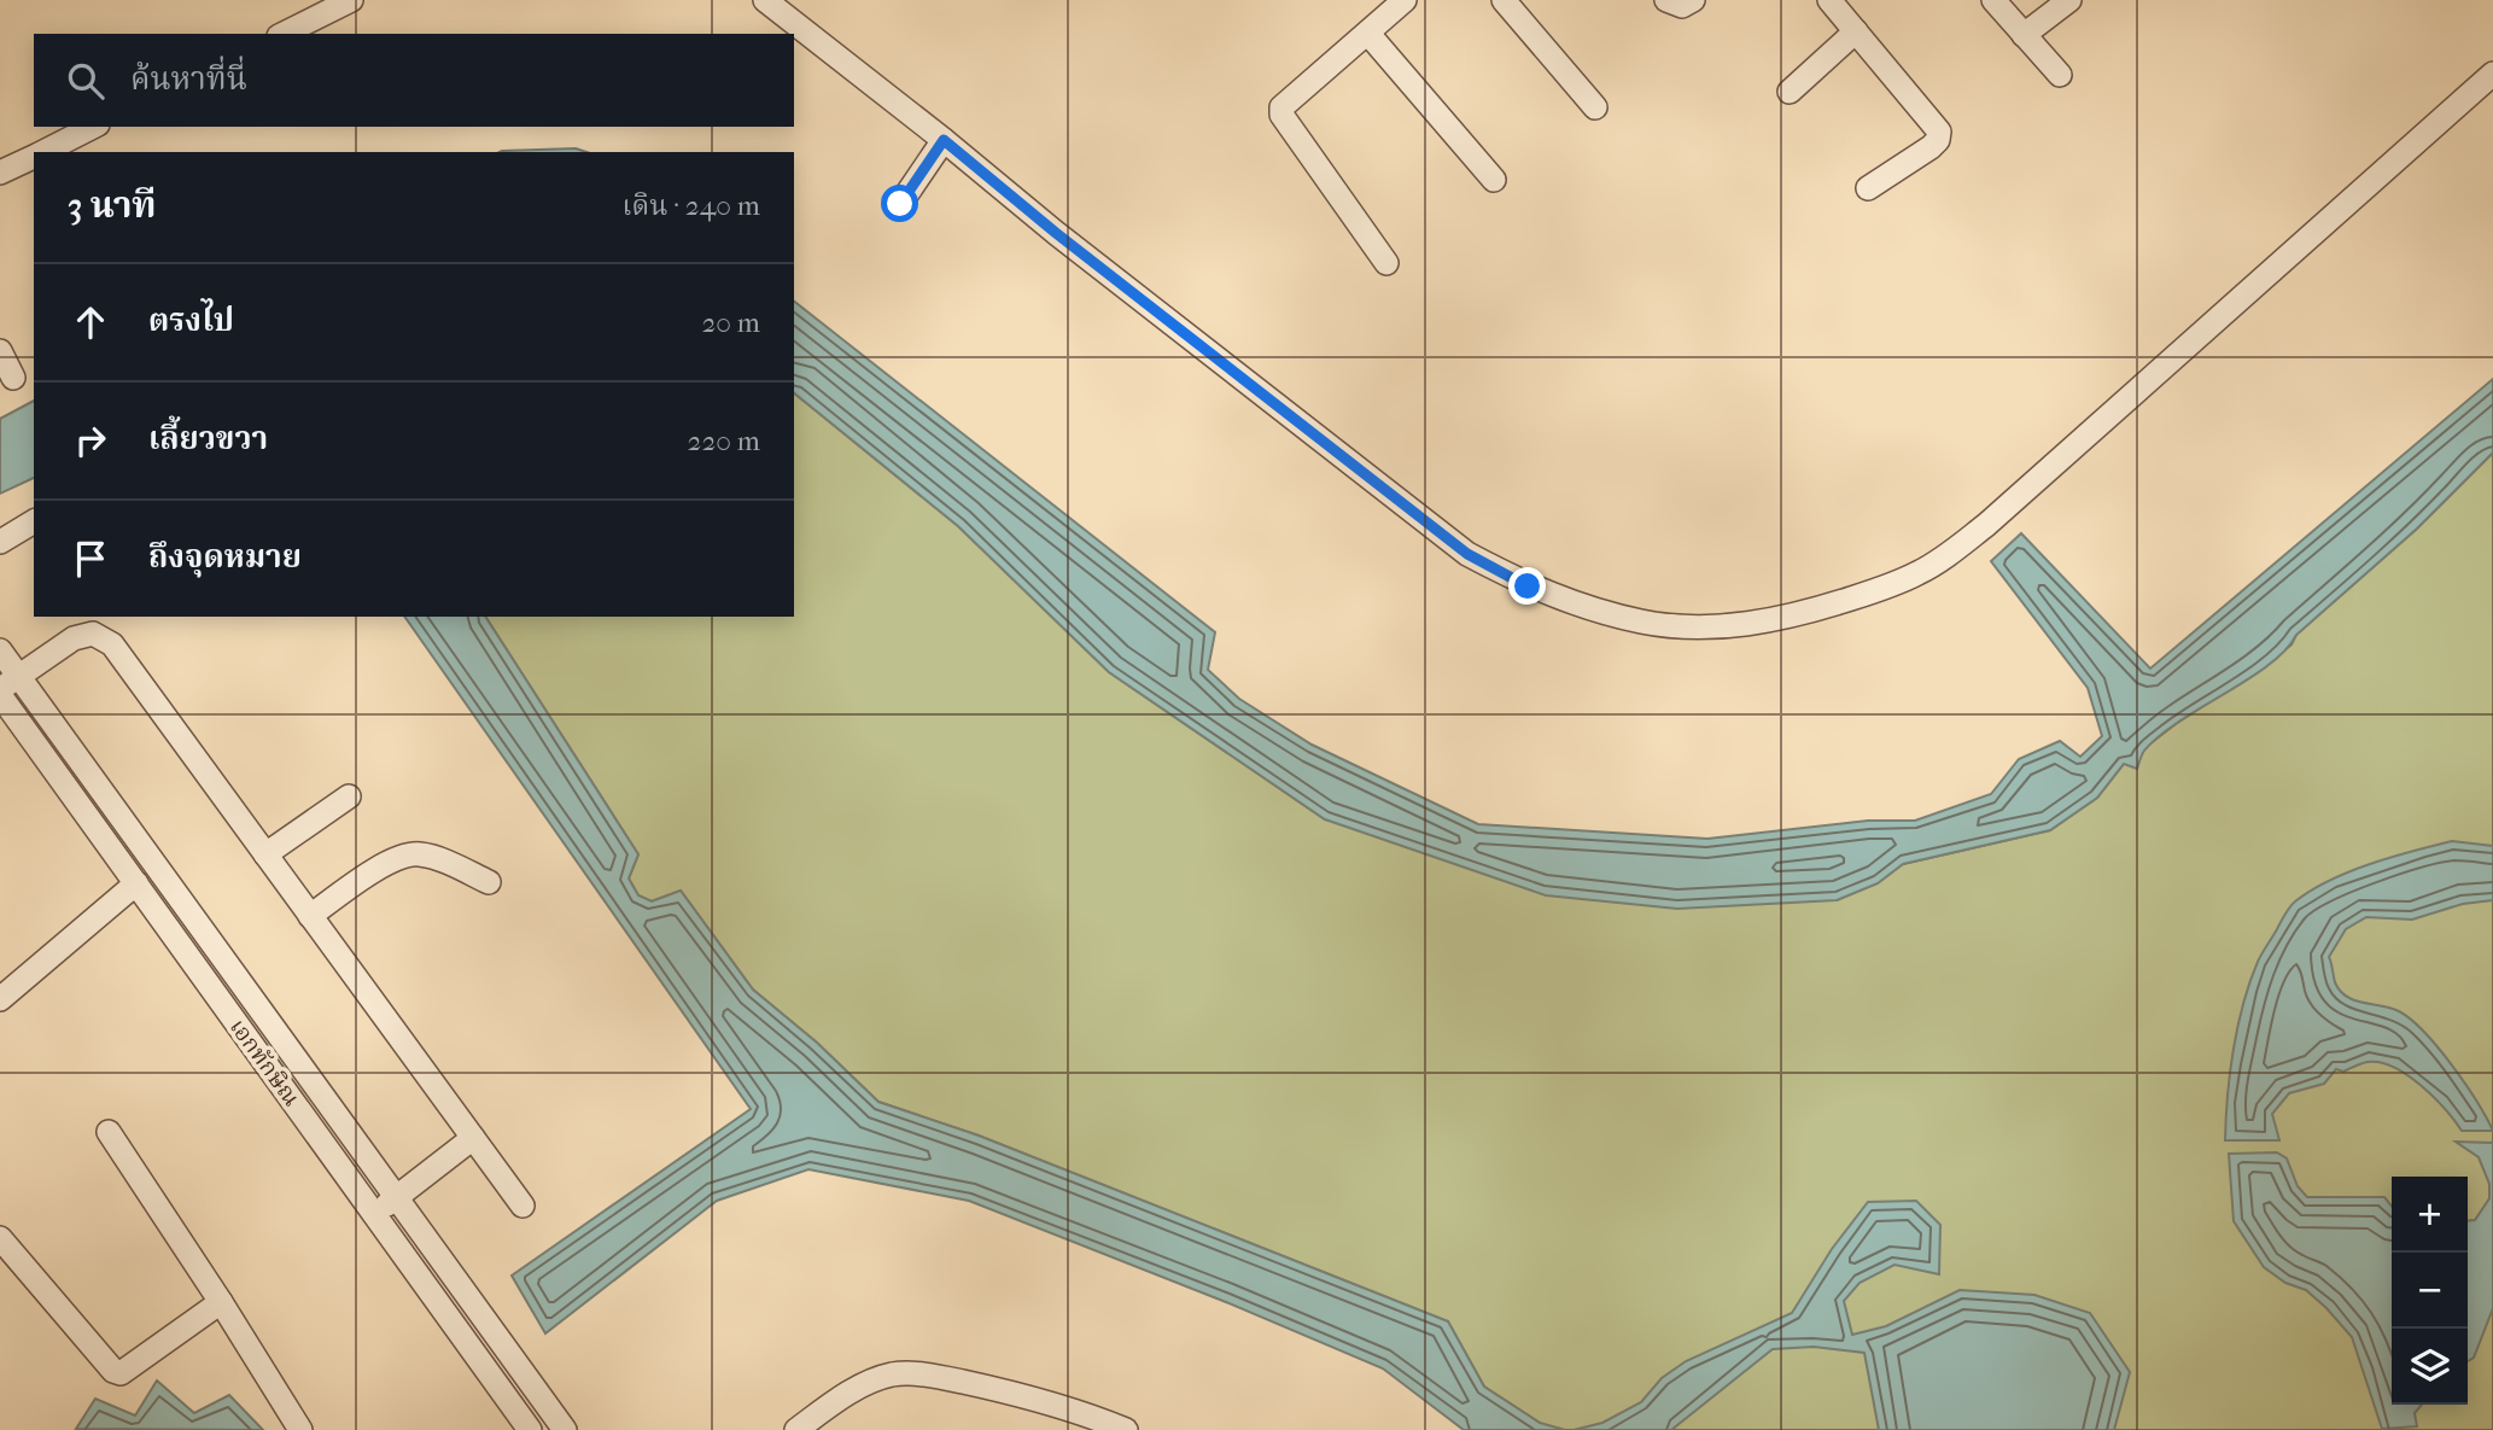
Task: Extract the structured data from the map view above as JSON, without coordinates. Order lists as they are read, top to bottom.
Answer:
{
  "streets": {
    "street": ["เอกทักษิณ"]
  },
  "page": {
    "search": "ค้นหาที่นี่",
    "heading": ["3 นาที", "เดิน · 240 m"],
    "list": [
      ["ตรงไป", "20 m"],
      ["เลี้ยวขวา", "220 m"],
      "ถึงจุดหมาย"
    ],
    "map_buttons": ["+", "−"]
  }
}
